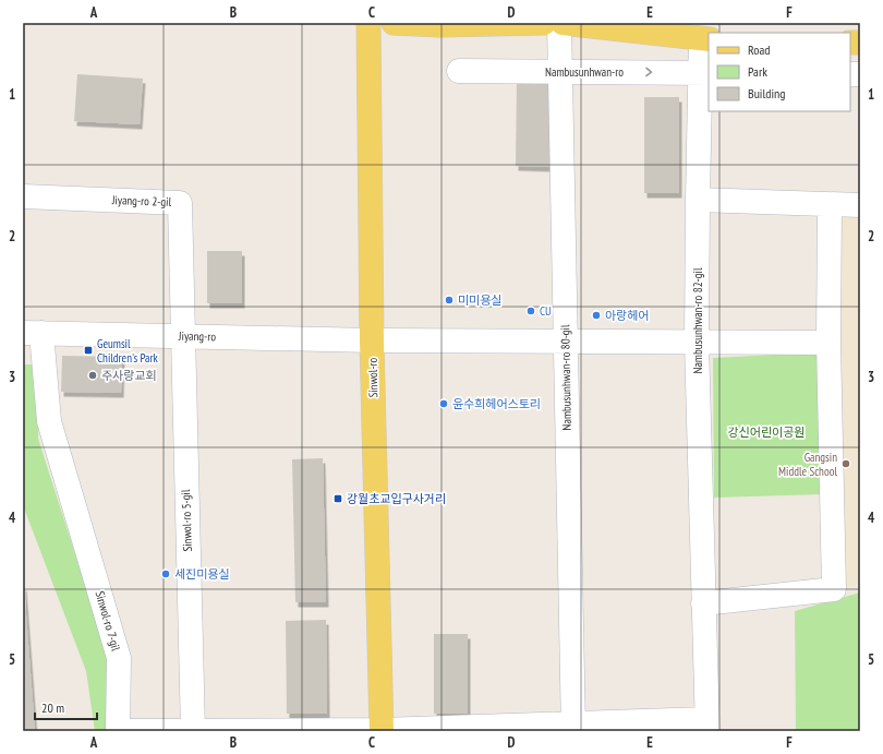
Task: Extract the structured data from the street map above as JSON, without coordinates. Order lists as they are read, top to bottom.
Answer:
{
  "streets": {
    "main road": ["Sinwol-ro"],
    "street": [
      "Nambusunhwan-ro",
      "Jiyang-ro 2-gil",
      "Nambusunhwan-ro 82-gil",
      "Jiyang-ro",
      "Nambusunhwan-ro 80-gil",
      "Sinwol-ro 5-gil",
      "Sinwol-ro 7-gil"
    ]
  },
  "crossings": [
    ["Nambusunhwan-ro", "Nambusunhwan-ro 82-gil"],
    ["Nambusunhwan-ro", "Nambusunhwan-ro 80-gil"],
    ["Jiyang-ro 2-gil", "Jiyang-ro"],
    ["Jiyang-ro 2-gil", "Sinwol-ro 5-gil"],
    ["Nambusunhwan-ro 82-gil", "Jiyang-ro"],
    ["Nambusunhwan-ro 82-gil", "Sinwol-ro 7-gil"],
    ["Jiyang-ro", "Sinwol-ro"],
    ["Jiyang-ro", "Nambusunhwan-ro 80-gil"],
    ["Jiyang-ro", "Sinwol-ro 5-gil"],
    ["Jiyang-ro", "Sinwol-ro 7-gil"],
    ["Sinwol-ro", "Sinwol-ro 7-gil"],
    ["Nambusunhwan-ro 80-gil", "Sinwol-ro 7-gil"],
    ["Sinwol-ro 5-gil", "Sinwol-ro 7-gil"]
  ],
  "one_way": ["Nambusunhwan-ro"],
  "parks": ["강신어린이공원"],
  "places": {
    "other": [
      "미미용실",
      "CU",
      "아랑헤어",
      "주사랑교회",
      "윤수희헤어스토리",
      "Gangsin Middle School",
      "세진미용실"
    ],
    "transit": ["Geumsil Children's Park", "강월초교입구사거리"]
  },
  "legend": ["Road", "Park", "Building"],
  "scale_bar": "20 m",
  "grid": {
    "columns": [
      "A",
      "B",
      "C",
      "D",
      "E",
      "F"
    ],
    "rows": [
      "1",
      "2",
      "3",
      "4",
      "5"
    ]
  }
}
